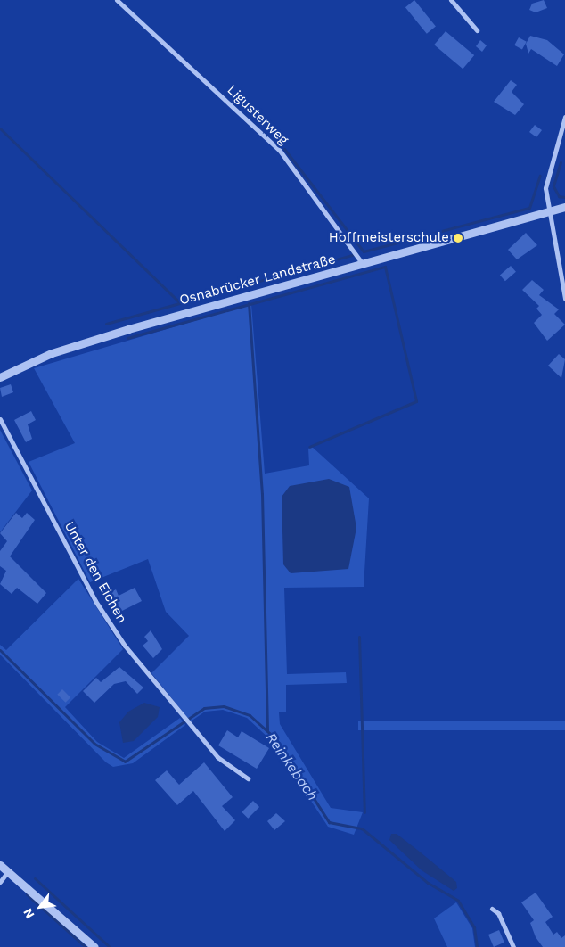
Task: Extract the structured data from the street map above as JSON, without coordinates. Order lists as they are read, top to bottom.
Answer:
{
  "streets": {
    "street": ["Ligusterweg", "Osnabrücker Landstraße", "Unter den Eichen"]
  },
  "crossings": [
    ["Ligusterweg", "Osnabrücker Landstraße"]
  ],
  "water": ["Reinkebach"],
  "places": ["Hoffmeisterschule"],
  "north": "bottom left"
}
